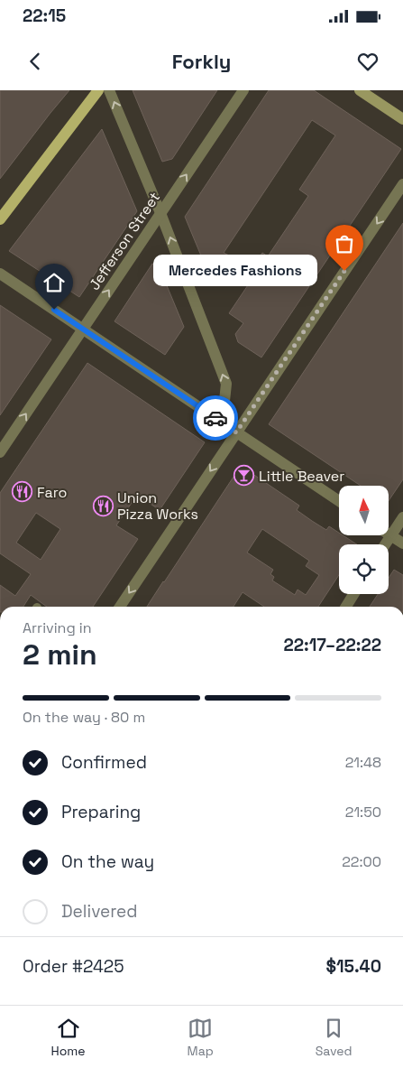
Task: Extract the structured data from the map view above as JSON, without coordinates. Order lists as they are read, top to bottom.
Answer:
{
  "streets": {
    "street": ["Jefferson Street"]
  },
  "one_way": ["Jefferson Street"],
  "places": {
    "other": ["Mercedes Fashions"],
    "bar": ["Little Beaver"],
    "restaurant": ["Faro", "Union Pizza Works"]
  },
  "north": "top",
  "page": {
    "status": "22:15",
    "header": "Forkly",
    "bubble": "Mercedes Fashions",
    "heading": ["2 min", "Arriving in", "22:17–22:22"],
    "panel": ["Order #2425", "$15.40"],
    "bar": "On the way · 80 m",
    "list": [
      ["Confirmed", "21:48"],
      ["Preparing", "21:50"],
      ["On the way", "22:00"],
      "Delivered"
    ],
    "tabs": ["Home", "Map", "Saved"]
  }
}
